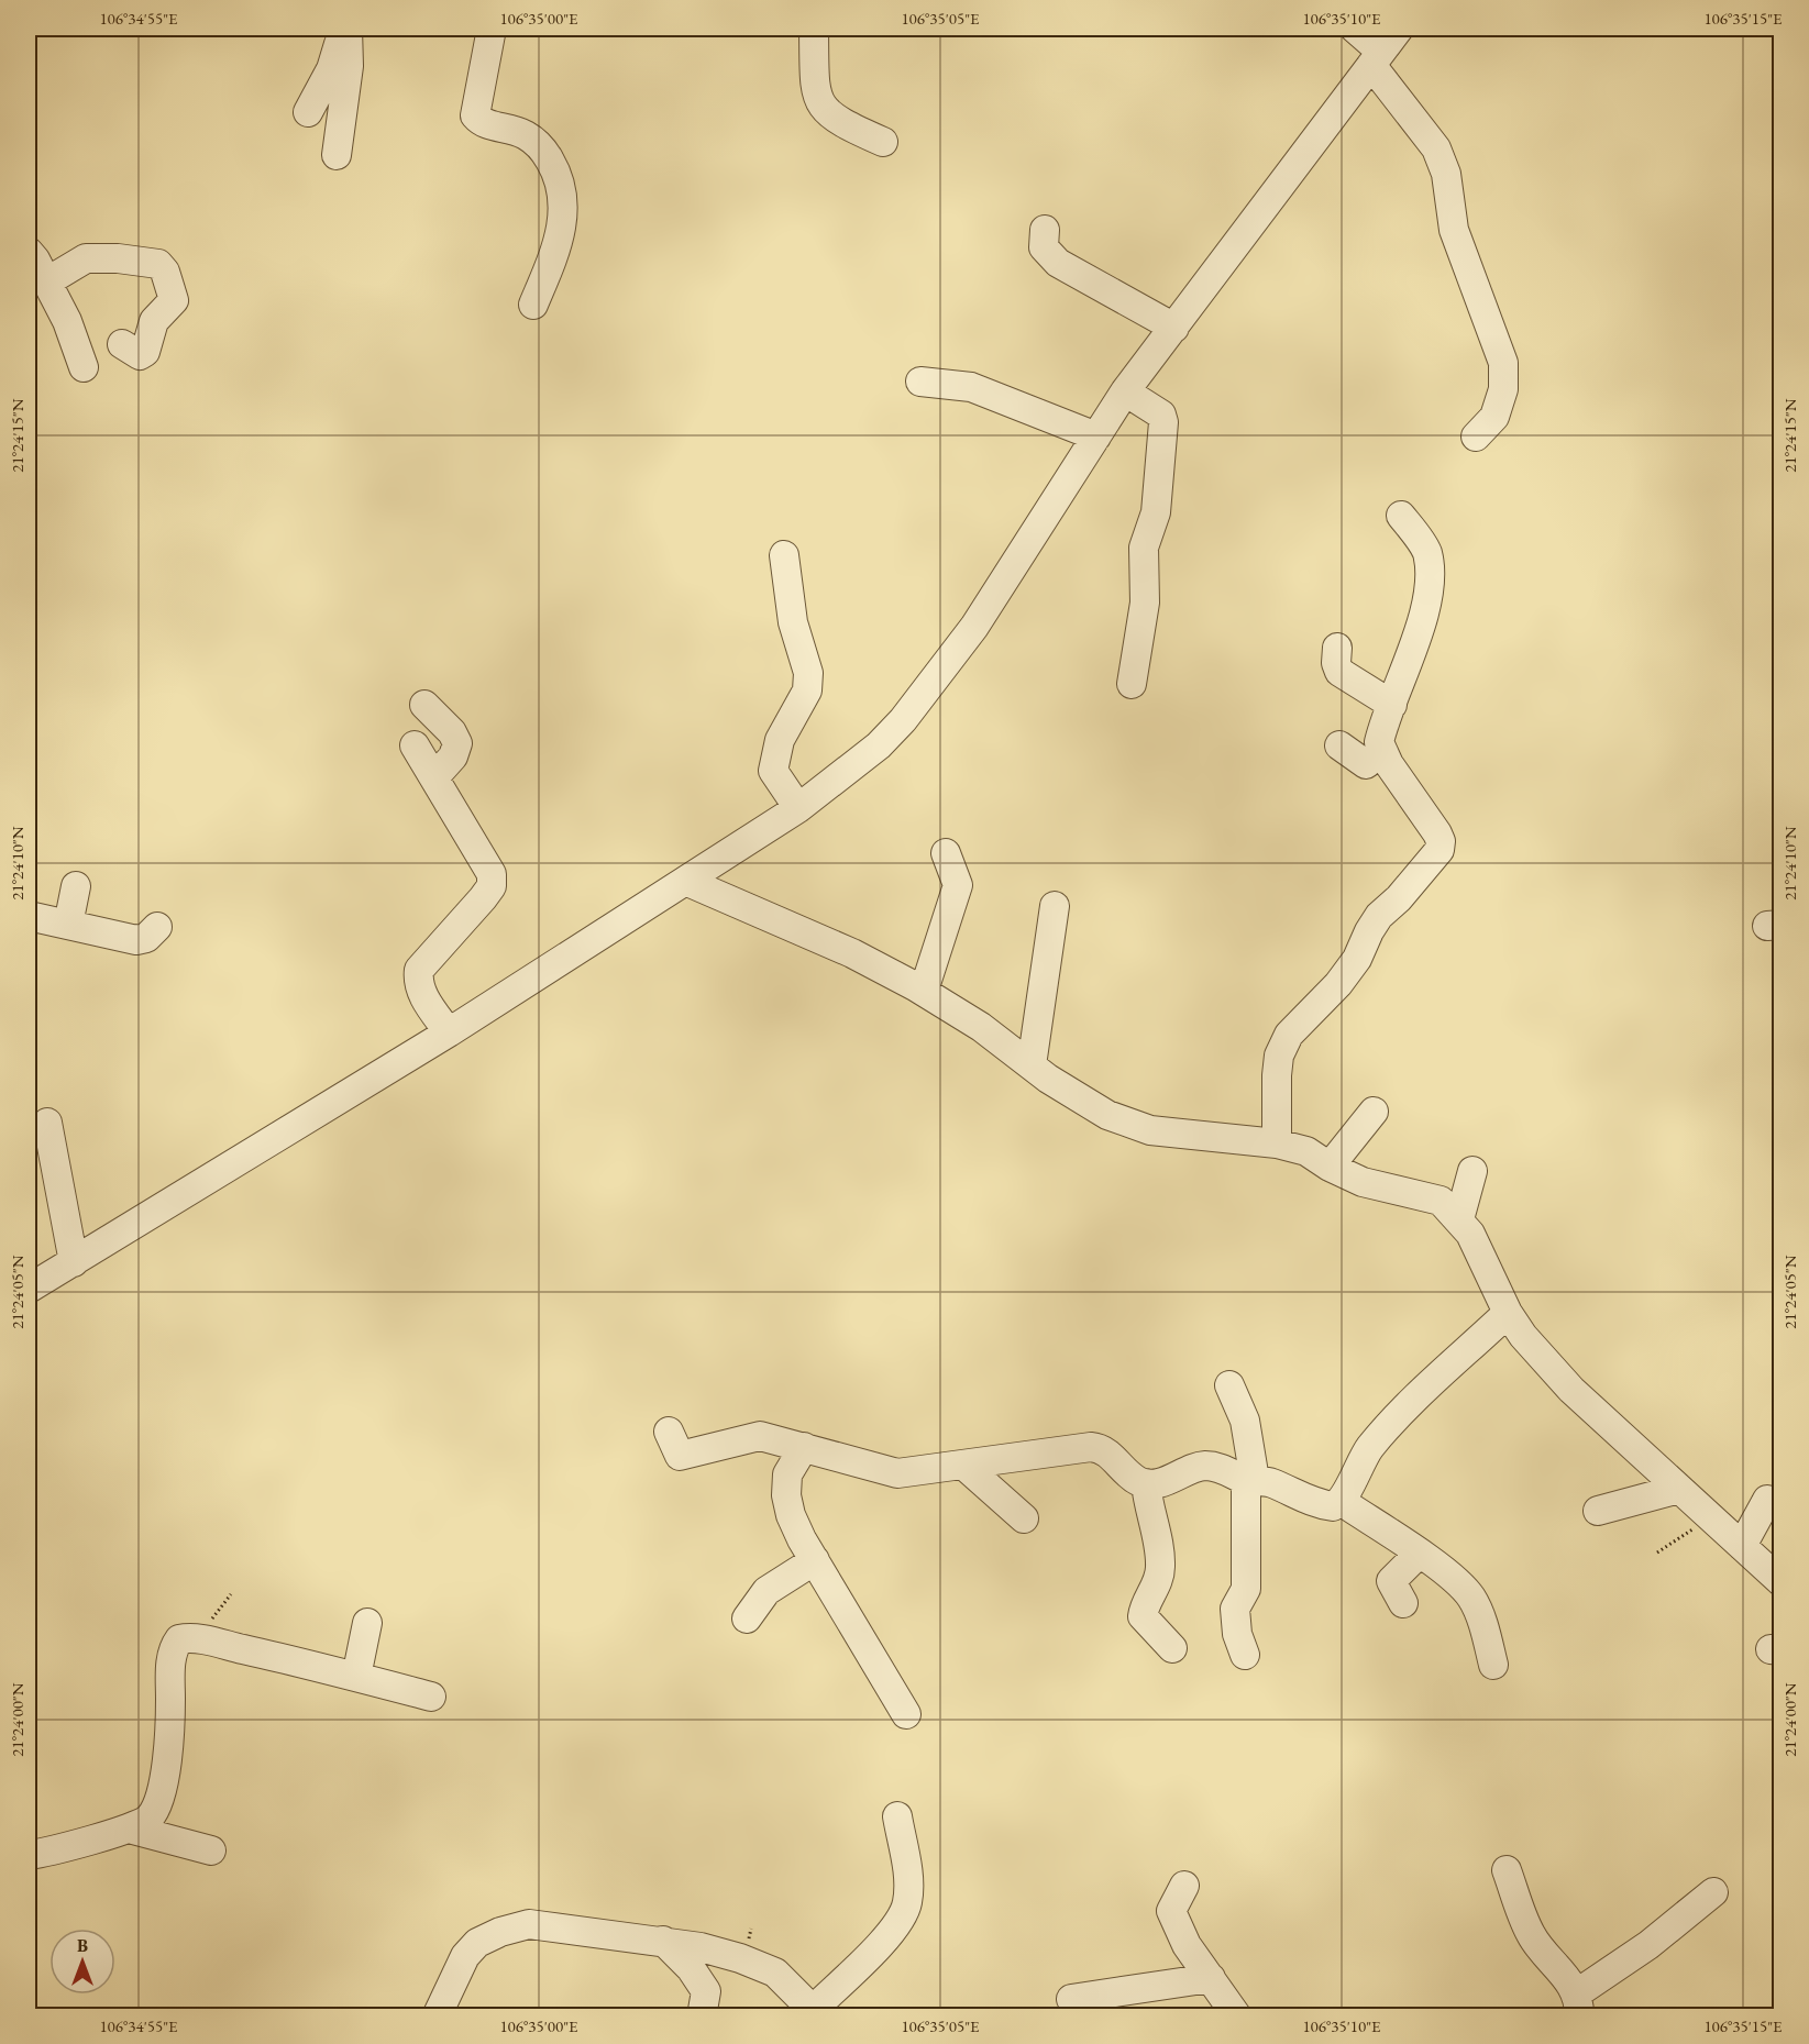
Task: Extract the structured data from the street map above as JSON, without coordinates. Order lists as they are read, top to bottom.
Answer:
{
  "north": "top",
  "coordinates": [
    "106°34'55\"E",
    "106°35'00\"E",
    "106°35'05\"E",
    "106°35'10\"E",
    "106°35'15\"E",
    "21°24'15\"N",
    "21°24'10\"N",
    "21°24'05\"N",
    "21°24'00\"N"
  ]
}
